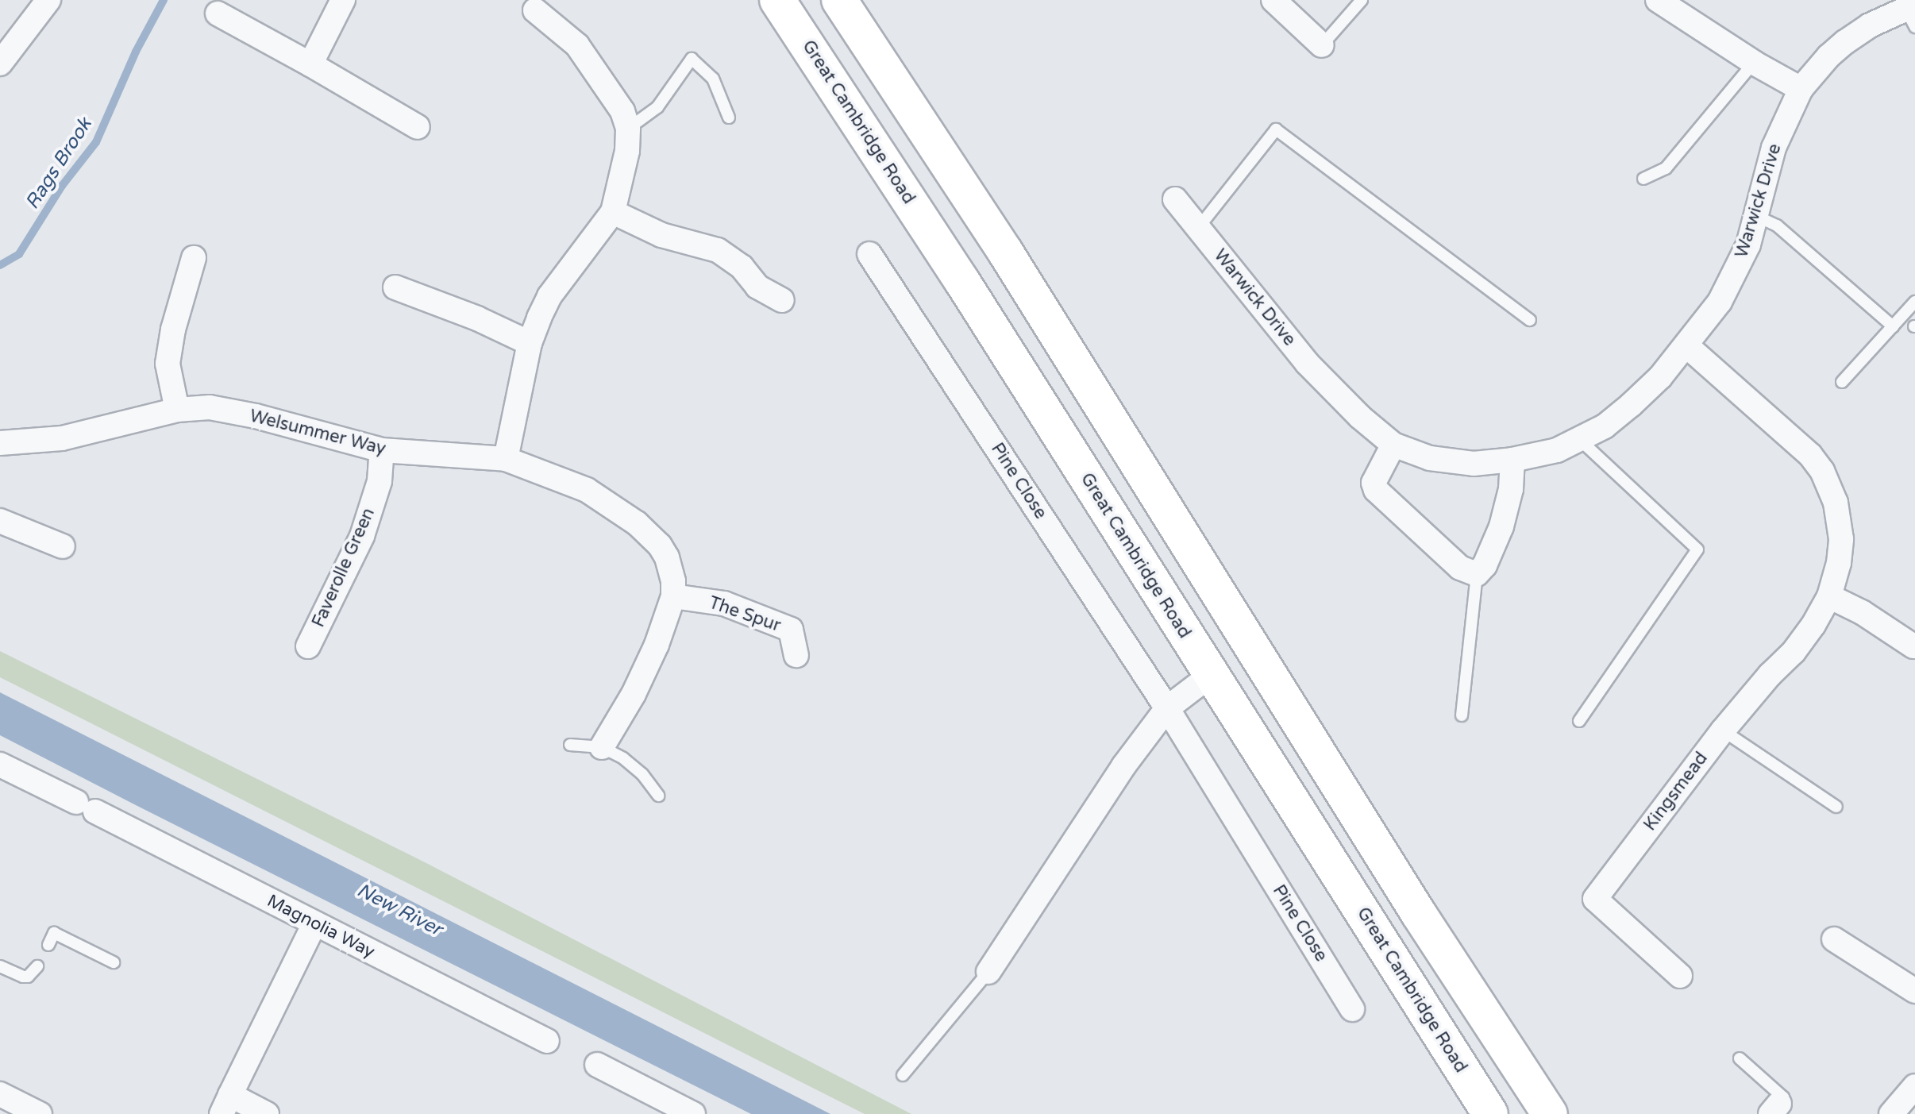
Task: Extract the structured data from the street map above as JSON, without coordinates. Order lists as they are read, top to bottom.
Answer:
{
  "streets": {
    "highway": ["Great Cambridge Road"],
    "street": [
      "Warwick Drive",
      "Welsummer Way",
      "Pine Close",
      "Faverolle Green",
      "The Spur",
      "Kingsmead",
      "Magnolia Way"
    ]
  },
  "crossings": [
    ["Warwick Drive", "Kingsmead"],
    ["Welsummer Way", "Faverolle Green"],
    ["Welsummer Way", "The Spur"]
  ],
  "water": ["Rags Brook", "New River"]
}
